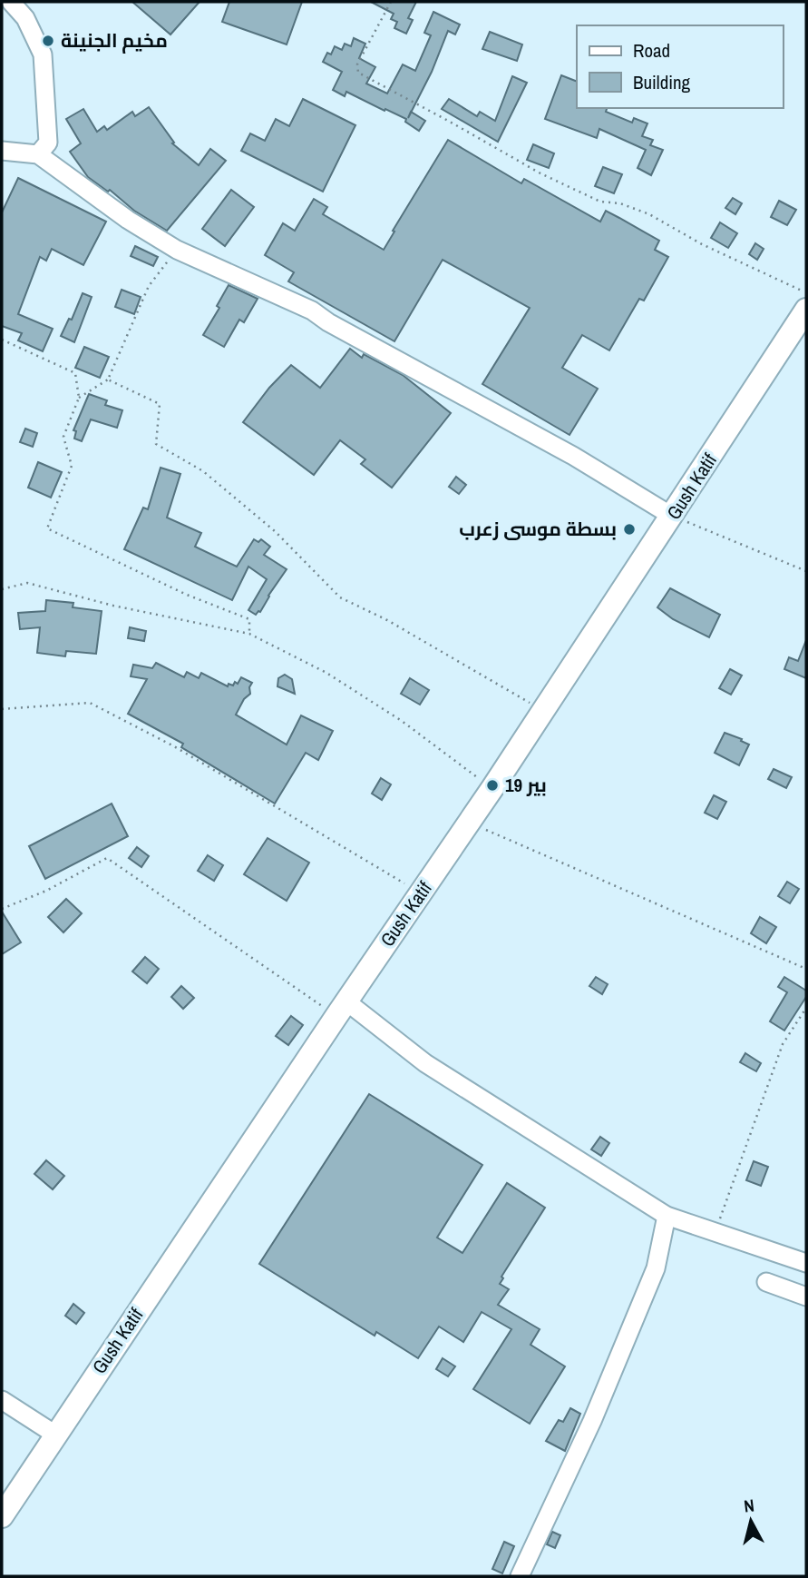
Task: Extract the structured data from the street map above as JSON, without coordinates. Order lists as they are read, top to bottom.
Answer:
{
  "streets": {
    "main road": ["Gush Katif"]
  },
  "places": ["مخيم الجنينة", "بسطة موسى زعرب", "بير 19"],
  "legend": ["Road", "Building"],
  "north": "top"
}
